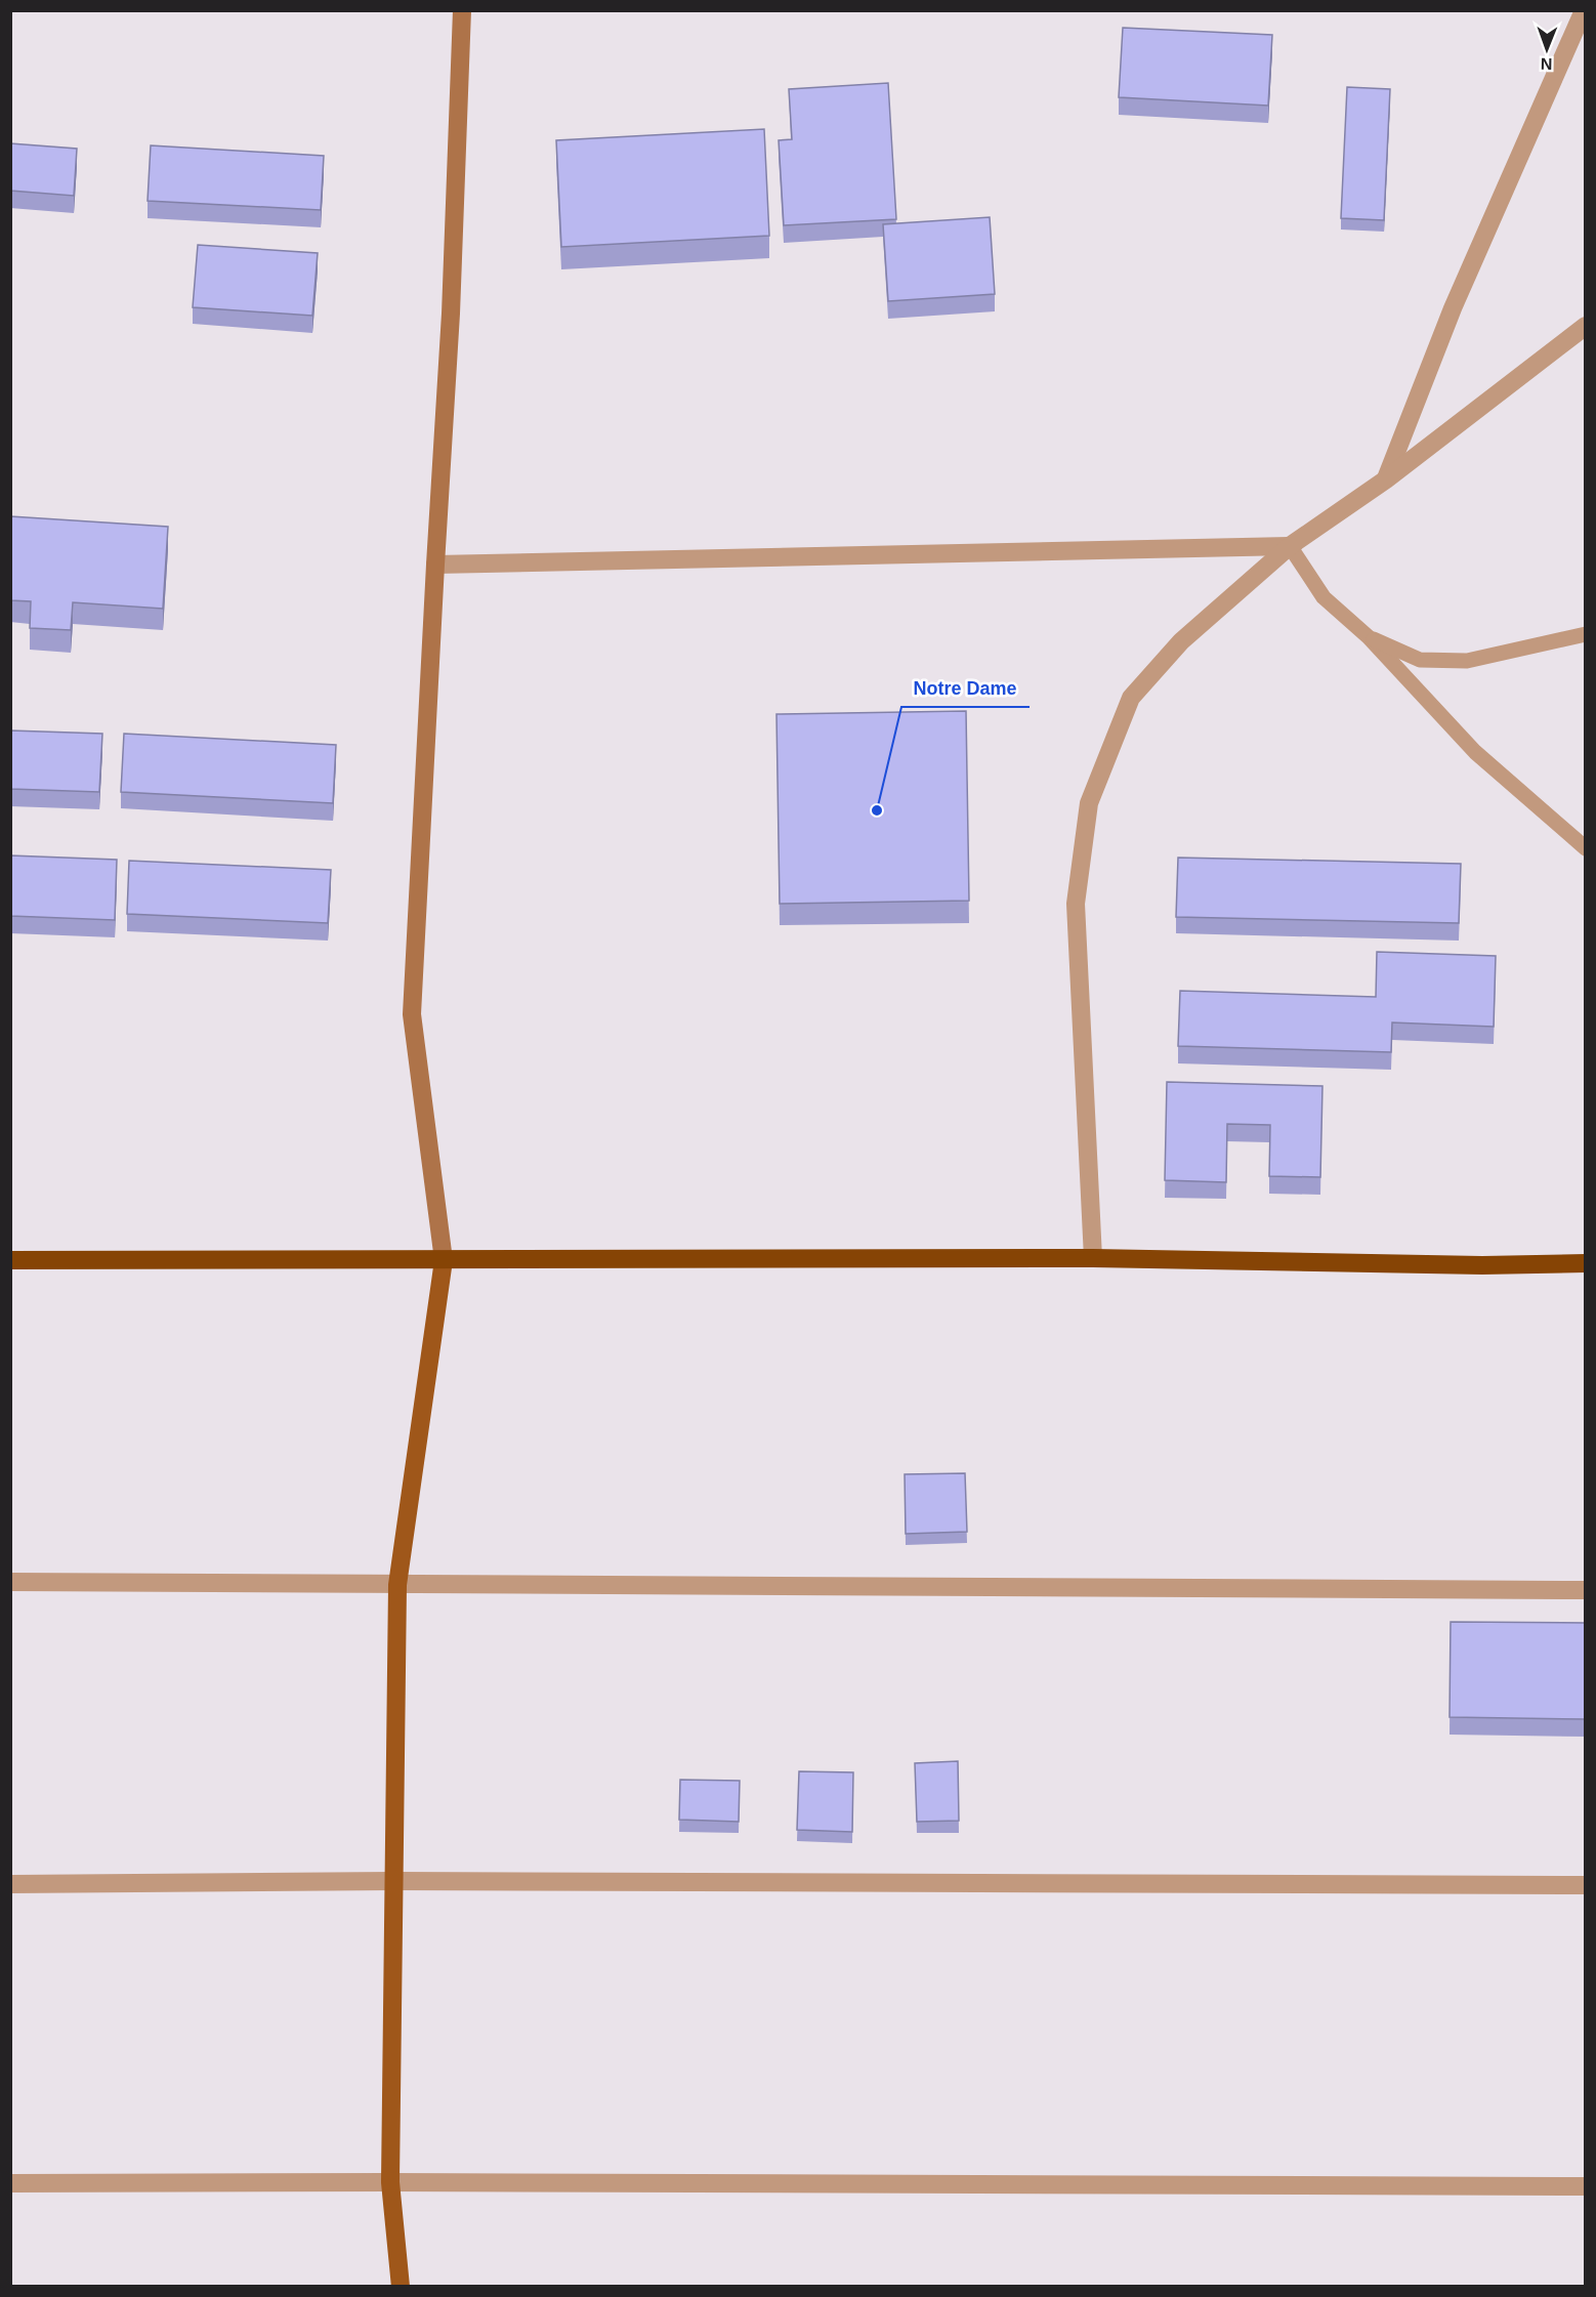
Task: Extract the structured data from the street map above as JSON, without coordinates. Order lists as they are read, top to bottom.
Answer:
{
  "places": ["Notre Dame"],
  "north": "bottom"
}
